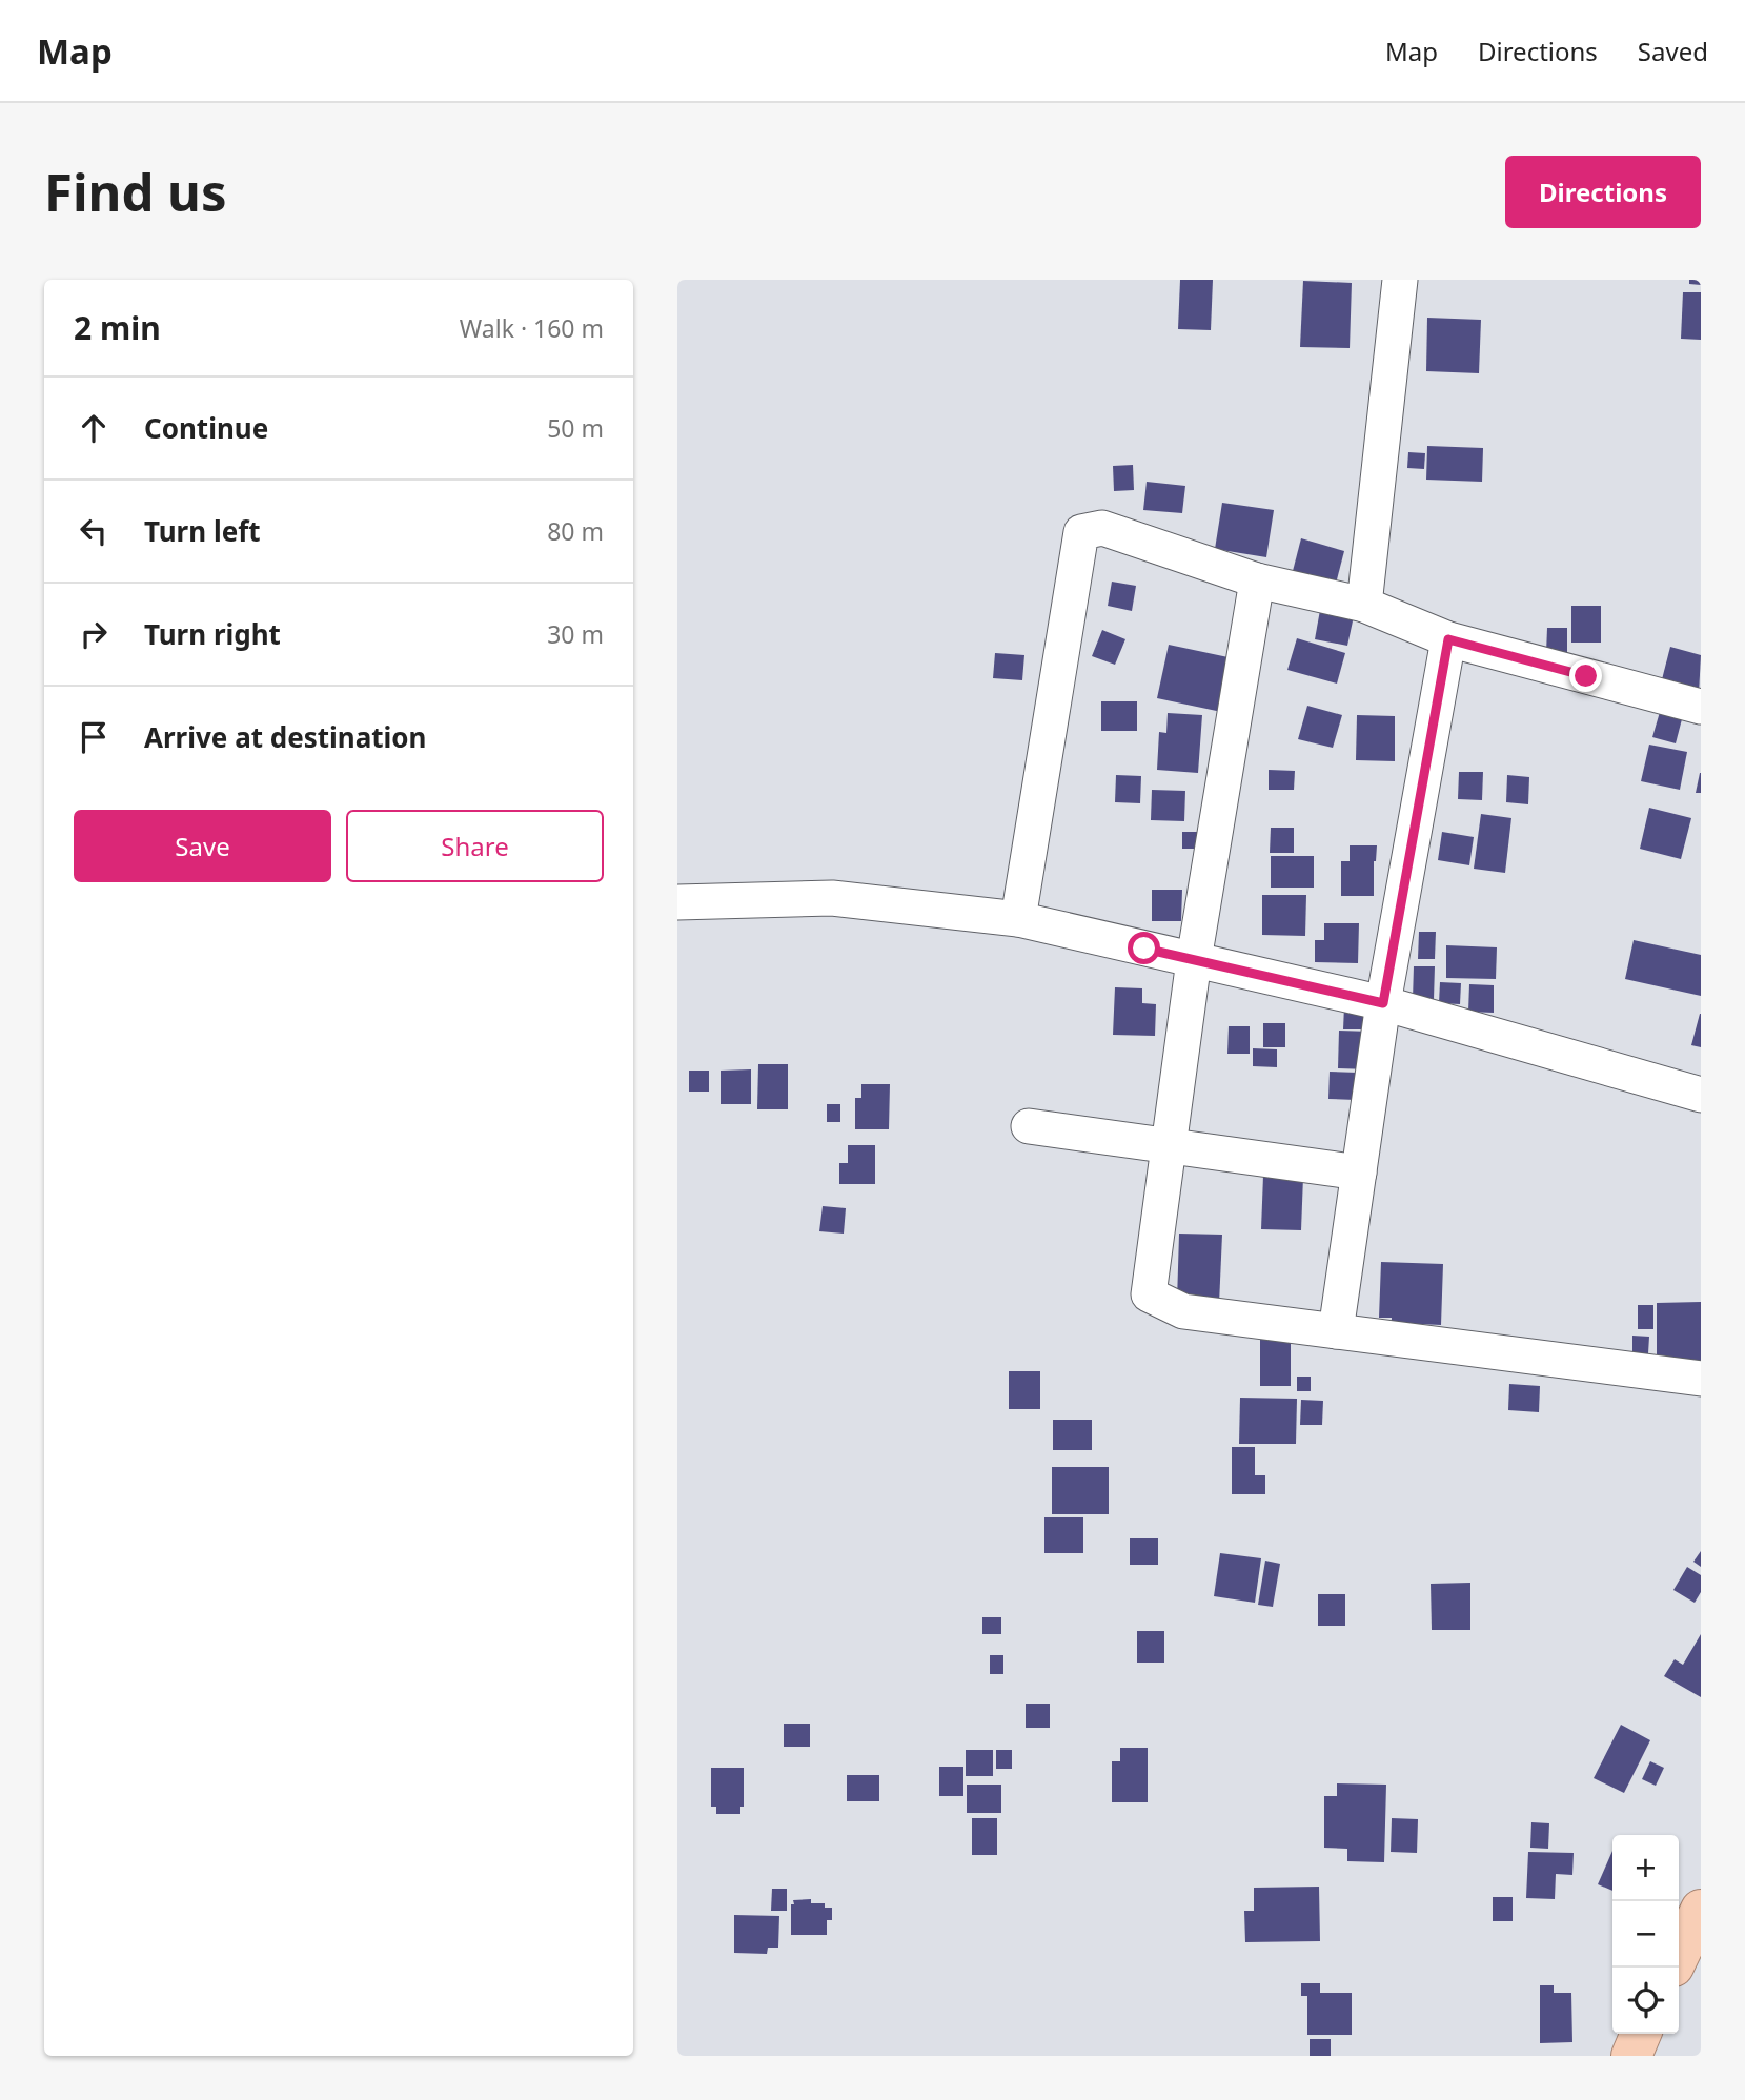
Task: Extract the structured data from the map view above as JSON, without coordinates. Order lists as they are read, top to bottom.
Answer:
{
  "page": {
    "header": "Map",
    "nav": ["Map", "Directions", "Saved"],
    "buttons": [
      "Directions",
      ["Save", "Share"]
    ],
    "title": "Find us",
    "heading": ["2 min", "Walk · 160 m"],
    "list": [
      ["Continue", "50 m"],
      ["Turn left", "80 m"],
      ["Turn right", "30 m"],
      "Arrive at destination"
    ],
    "map_buttons": ["+", "−"]
  }
}
